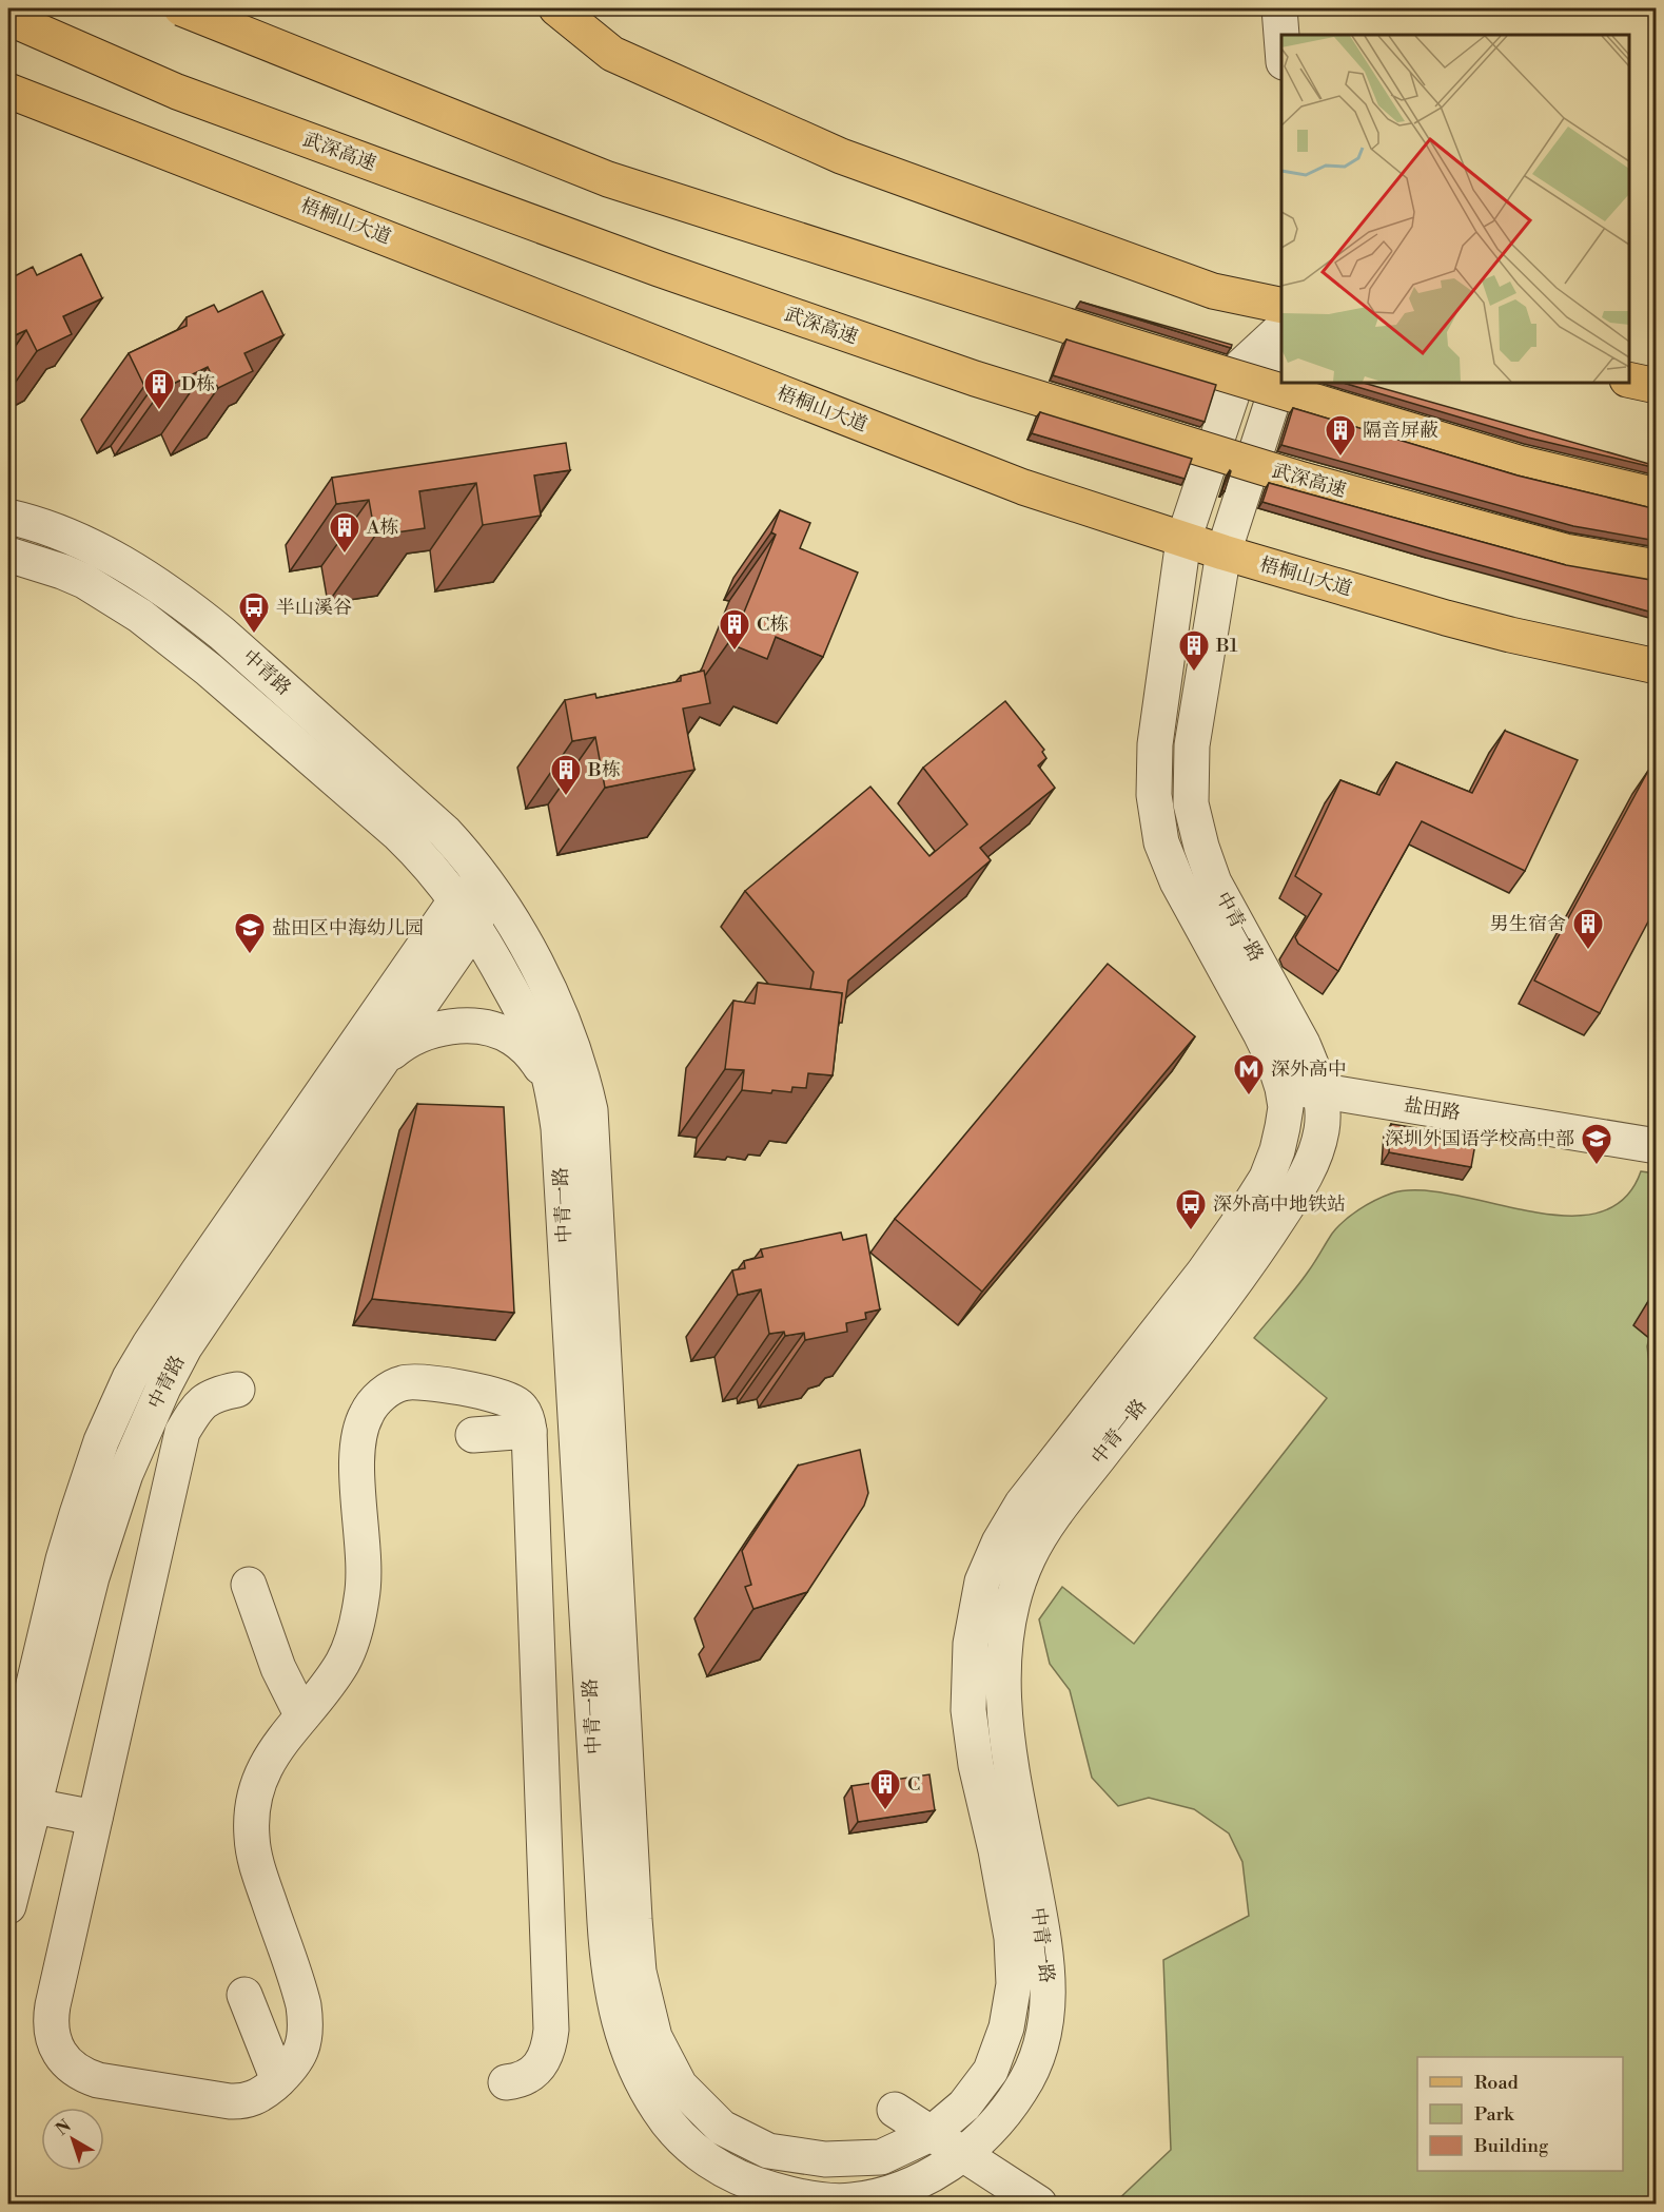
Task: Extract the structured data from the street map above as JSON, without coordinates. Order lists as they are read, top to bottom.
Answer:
{
  "streets": {
    "main road": ["武深高速", "梧桐山大道"],
    "street": ["中青路", "中青一路", "盐田路"]
  },
  "crossings": [
    ["梧桐山大道", "中青一路"],
    ["中青路", "中青一路"],
    ["中青一路", "盐田路"]
  ],
  "places": {
    "building": [
      "D栋",
      "隔音屏蔽",
      "A栋",
      "C栋",
      "B1",
      "B栋",
      "男生宿舍",
      "C"
    ],
    "bus stop": ["半山溪谷", "深外高中地铁站"],
    "school or university": ["盐田区中海幼儿园", "深圳外国语学校高中部"],
    "metro station": ["深外高中"]
  },
  "legend": ["Road", "Park", "Building"],
  "north": "top left"
}
